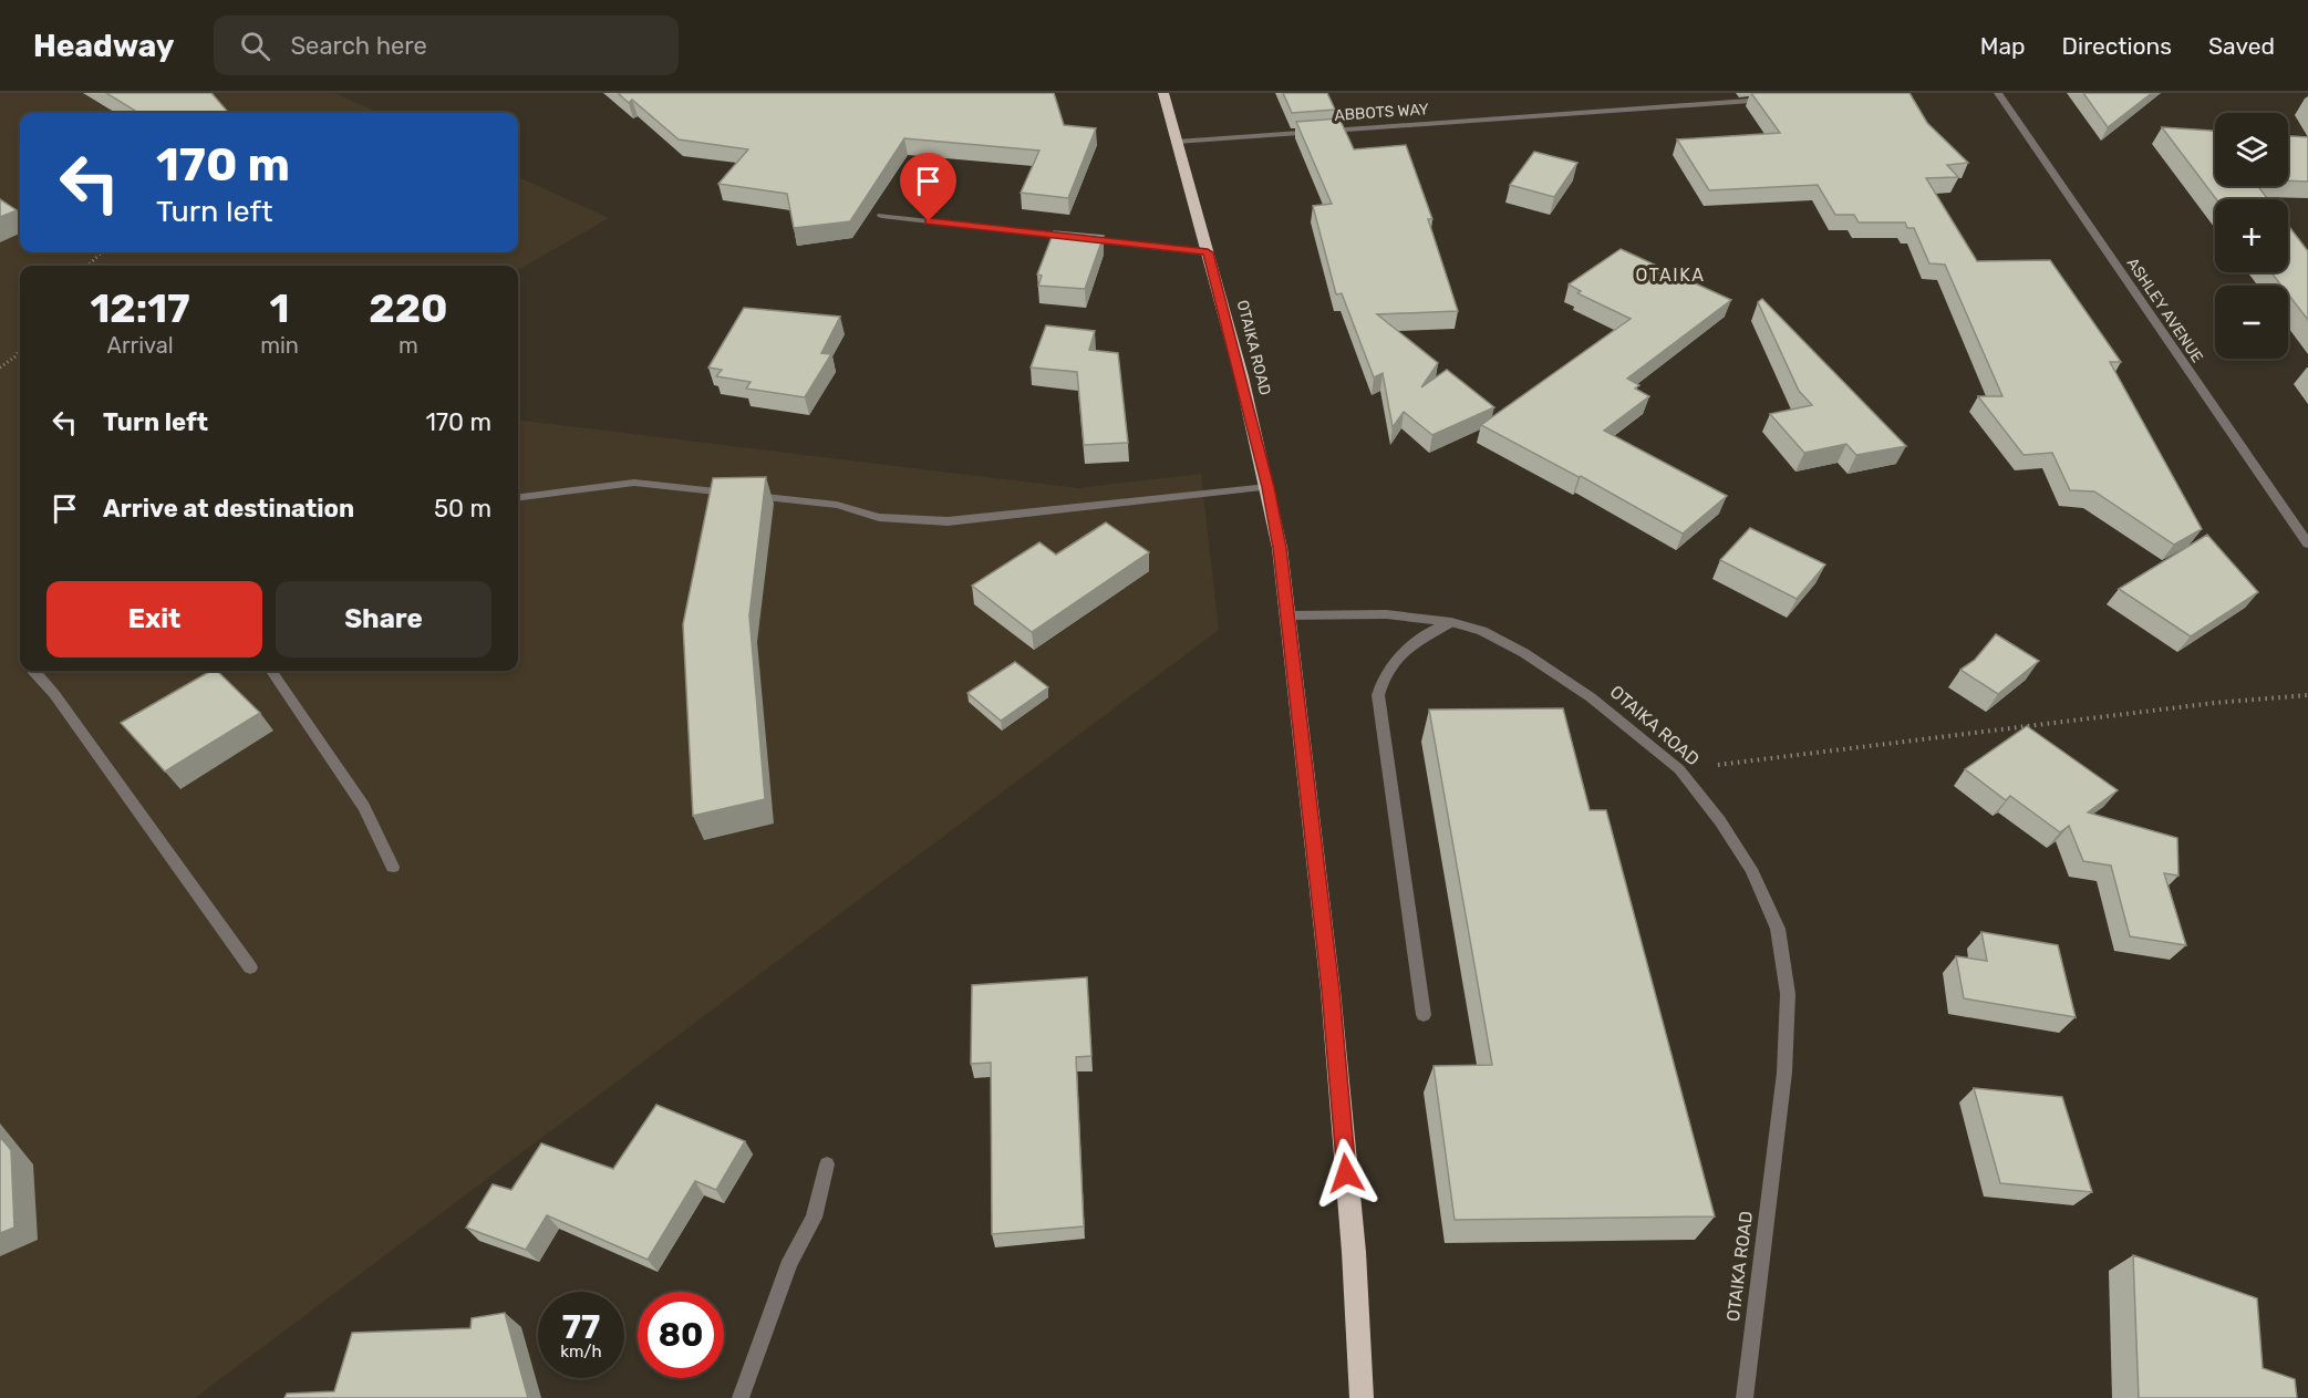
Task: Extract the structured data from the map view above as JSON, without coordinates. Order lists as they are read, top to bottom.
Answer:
{
  "streets": {
    "highway": ["OTAIKA ROAD"],
    "street": ["ABBOTS WAY", "ASHLEY AVENUE"]
  },
  "crossings": [
    ["ABBOTS WAY", "OTAIKA ROAD"]
  ],
  "districts": ["OTAIKA"],
  "page": {
    "header": "Headway",
    "search": "Search here",
    "nav": ["Map", "Directions", "Saved"],
    "map_buttons": ["+", "−"],
    "turn": ["170 m", "Turn left"],
    "eta": [
      "12:17",
      "Arrival",
      "1",
      "min",
      "220",
      "m"
    ],
    "list": [
      {
        "name": "Turn left",
        "value": "170 m"
      },
      {
        "name": "Arrive at destination",
        "value": "50 m"
      }
    ],
    "buttons": ["Exit", "Share"],
    "speed": "77 km/h",
    "limit": "80"
  }
}
